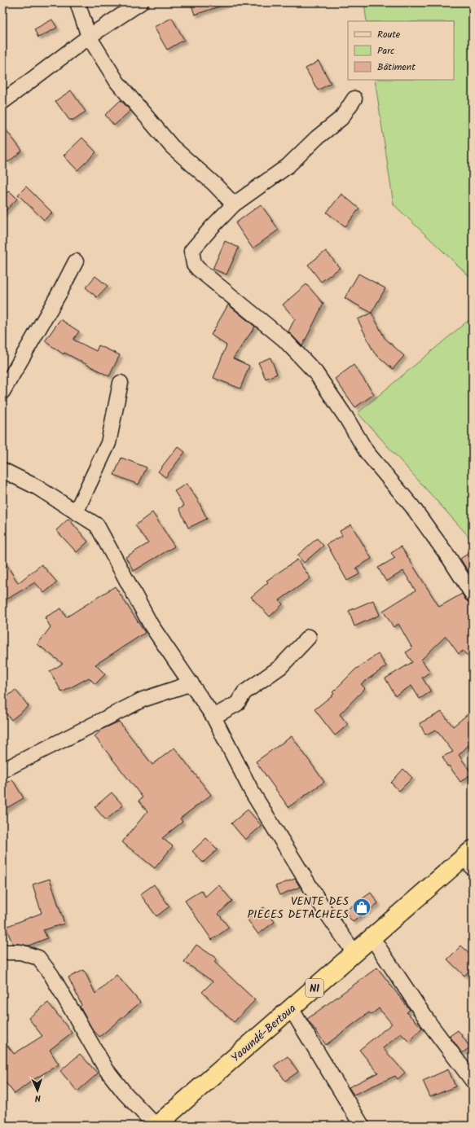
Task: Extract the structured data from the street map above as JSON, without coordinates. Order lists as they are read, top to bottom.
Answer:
{
  "streets": {
    "highway": ["N1", "Yaoundé-Bertoua"]
  },
  "places": {
    "shop": ["VENTE DES PIECES DETACHEES"]
  },
  "legend": ["Route", "Parc", "Bâtiment"],
  "north": "bottom"
}
